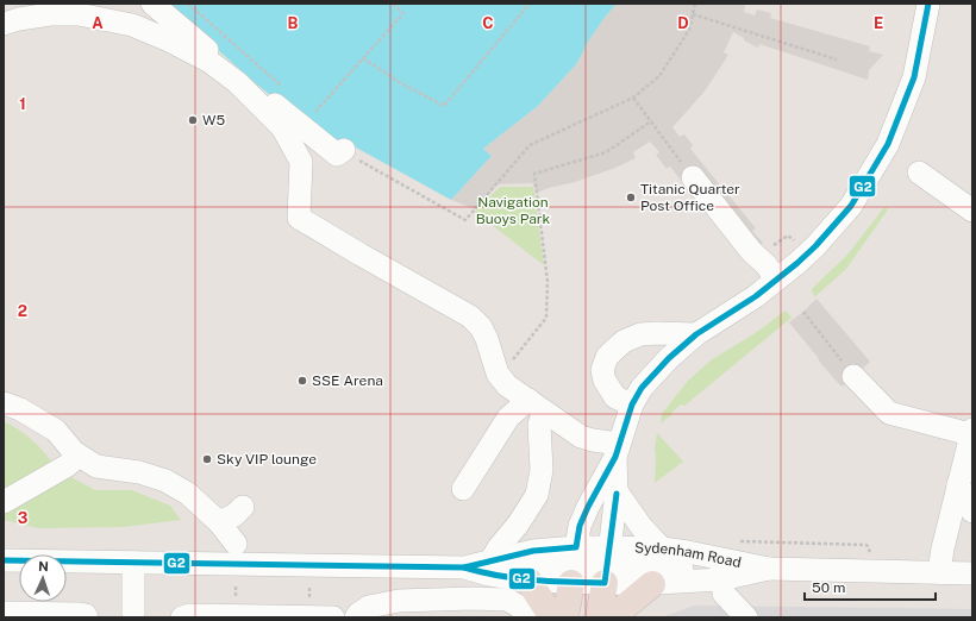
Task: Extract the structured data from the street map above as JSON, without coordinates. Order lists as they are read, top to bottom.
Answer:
{
  "streets": {
    "street": ["Sydenham Road"]
  },
  "parks": ["Navigation Buoys Park"],
  "places": [
    "W5",
    "Titanic Quarter Post Office",
    "SSE Arena",
    "Sky VIP lounge"
  ],
  "lines": ["transit line G2"],
  "scale_bar": "50 m",
  "north": "top",
  "grid": {
    "columns": [
      "A",
      "B",
      "C",
      "D",
      "E"
    ],
    "rows": ["1", "2", "3"]
  }
}
